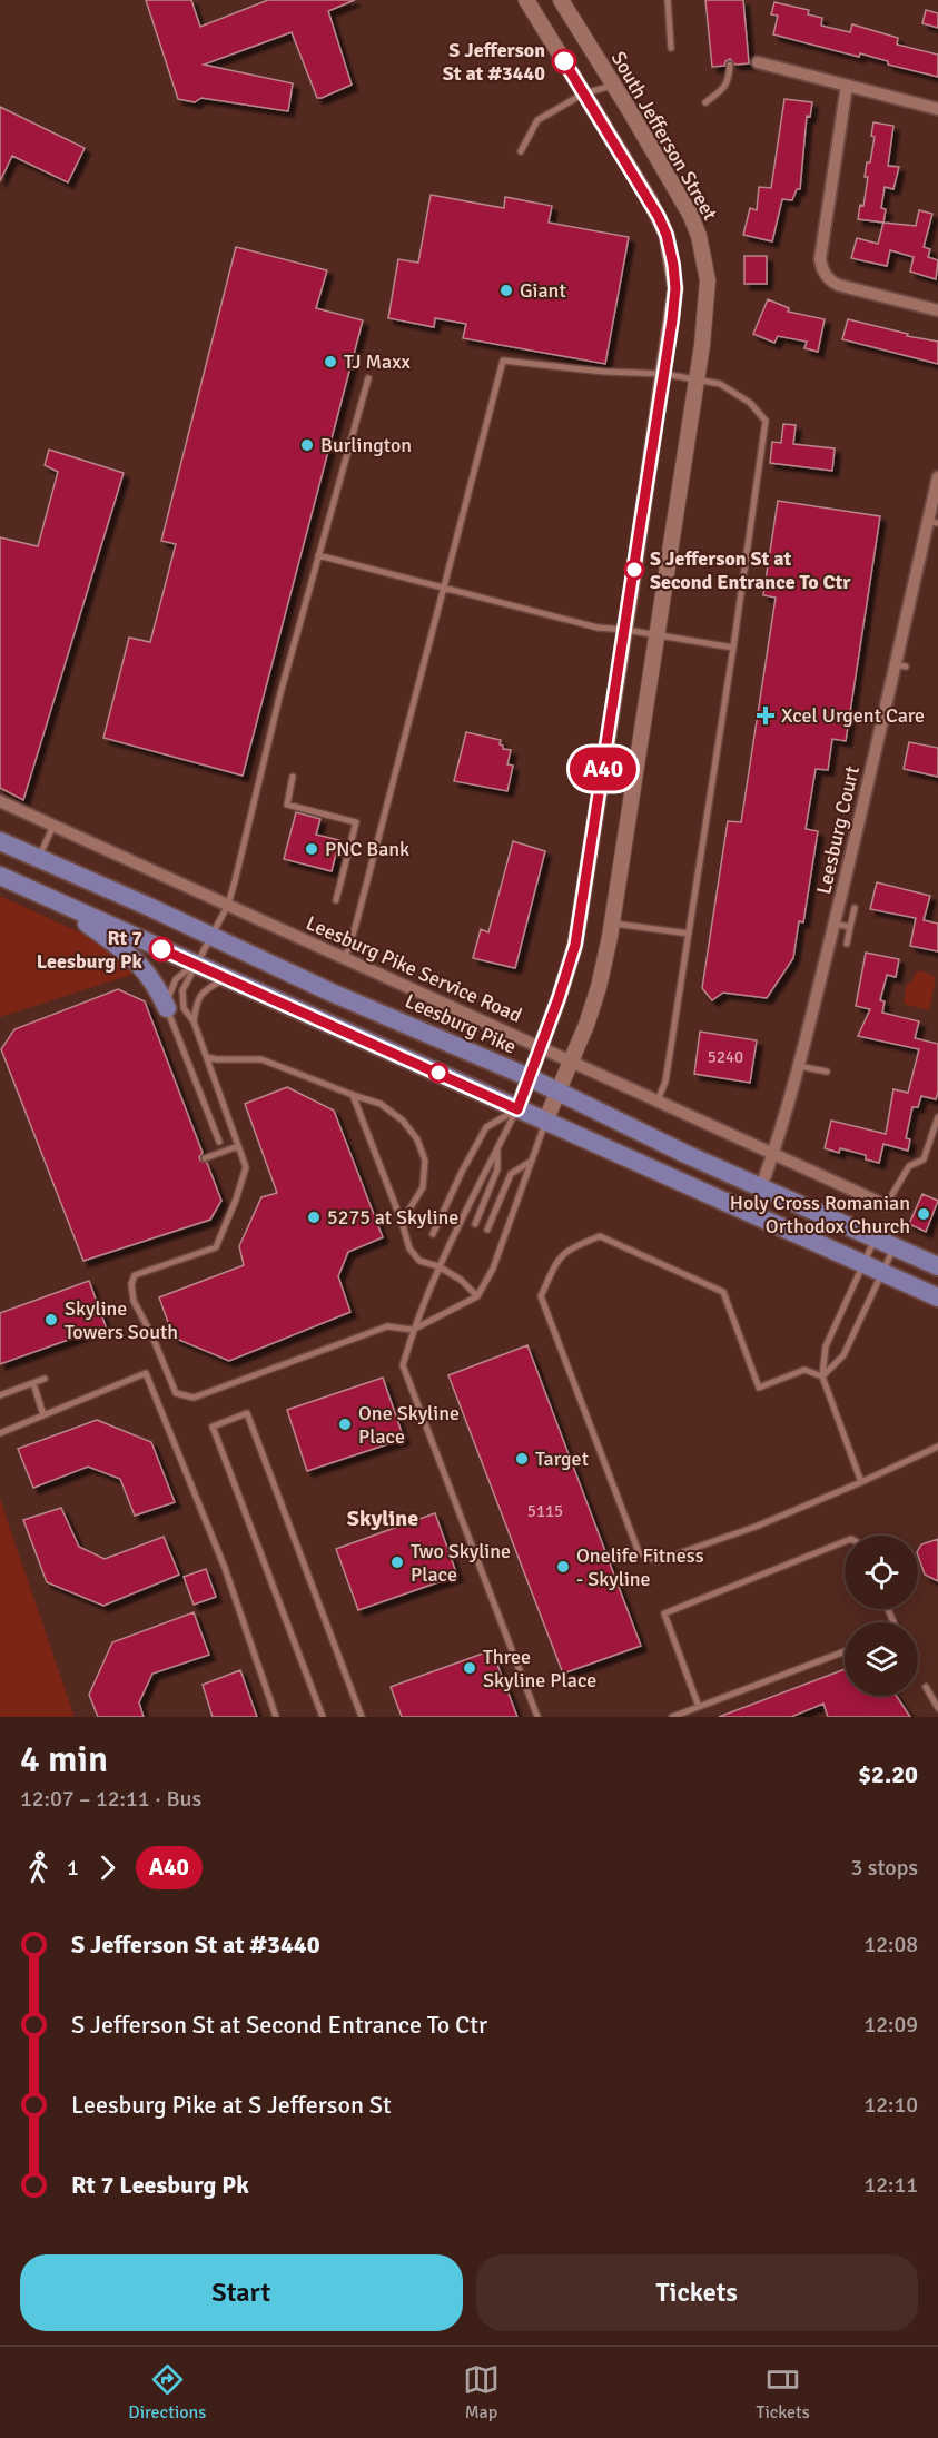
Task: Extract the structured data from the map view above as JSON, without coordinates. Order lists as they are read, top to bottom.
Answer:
{
  "streets": {
    "main road": ["Leesburg Pike"],
    "street": ["South Jefferson Street", "Leesburg Court", "Leesburg Pike Service Road"]
  },
  "crossings": [
    ["South Jefferson Street", "Leesburg Pike Service Road"],
    ["South Jefferson Street", "Leesburg Pike"],
    ["Leesburg Court", "Leesburg Pike Service Road"],
    ["Leesburg Court", "Leesburg Pike"]
  ],
  "districts": ["Skyline"],
  "places": {
    "other": [
      "S Jefferson St at #3440",
      "Giant",
      "TJ Maxx",
      "Burlington",
      "S Jefferson St at Second Entrance To Ctr",
      "PNC Bank",
      "Rt 7 Leesburg Pk",
      "Holy Cross Romanian Orthodox Church",
      "5275 at Skyline",
      "Skyline Towers South",
      "One Skyline Place",
      "Target",
      "Two Skyline Place",
      "Onelife Fitness - Skyline",
      "Three Skyline Place"
    ],
    "health": ["Xcel Urgent Care"]
  },
  "lines": ["bus line A40"],
  "house_numbers": ["5240", "5115"],
  "page": {
    "on_map": "A40",
    "heading": ["4 min", "12:07 – 12:11 · Bus", "$2.20"],
    "legs": ["1", "A40", "3 stops"],
    "list": [
      {
        "name": "S Jefferson St at #3440",
        "value": "12:08"
      },
      {
        "name": "S Jefferson St at Second Entrance To Ctr",
        "value": "12:09"
      },
      {
        "name": "Leesburg Pike at S Jefferson St",
        "value": "12:10"
      },
      {
        "name": "Rt 7 Leesburg Pk",
        "value": "12:11"
      }
    ],
    "buttons": ["Start", "Tickets"],
    "tabs": ["Directions", "Map", "Tickets"]
  }
}
